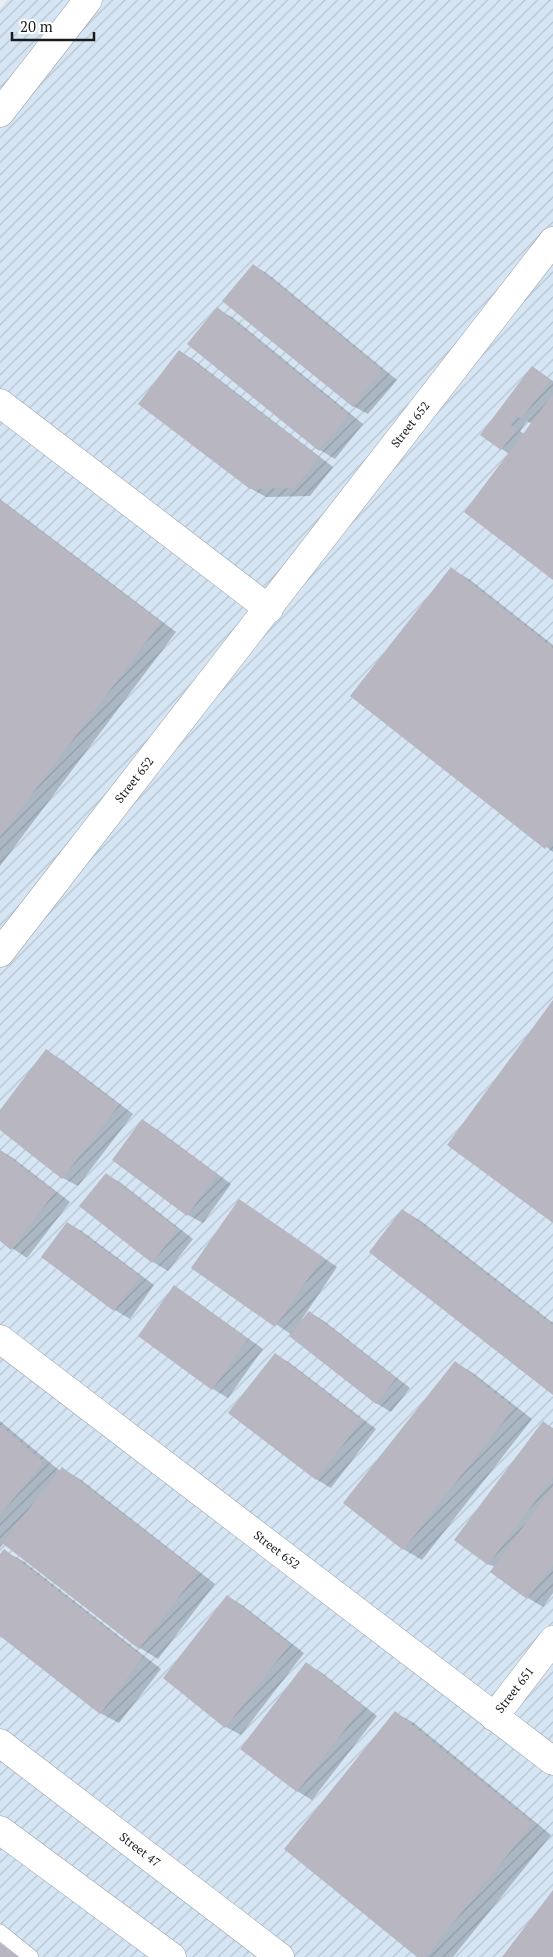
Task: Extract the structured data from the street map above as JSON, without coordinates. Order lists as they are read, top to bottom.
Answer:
{
  "streets": {
    "street": ["Street 652", "Street 651", "Street 47"]
  },
  "crossings": [
    ["Street 652", "Street 651"]
  ],
  "scale_bar": "20 m"
}
